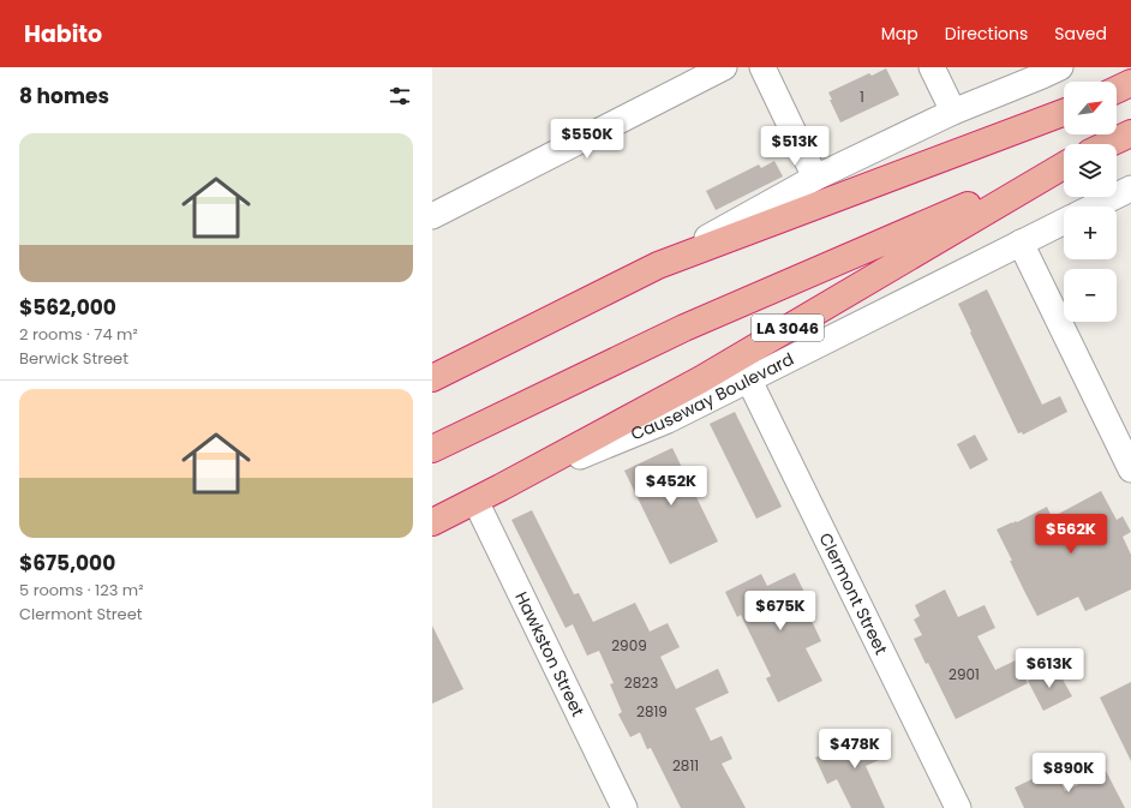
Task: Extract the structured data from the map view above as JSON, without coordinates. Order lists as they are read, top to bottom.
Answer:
{
  "streets": {
    "highway": ["LA 3046"],
    "street": ["Causeway Boulevard", "Clermont Street", "Hawkston Street"]
  },
  "crossings": [
    ["LA 3046", "Causeway Boulevard"],
    ["LA 3046", "Hawkston Street"],
    ["Causeway Boulevard", "Clermont Street"]
  ],
  "house_numbers": [
    "1",
    "2909",
    "2901",
    "2823",
    "2819",
    "2811"
  ],
  "north": "top right",
  "page": {
    "header": "Habito",
    "nav": ["Map", "Directions", "Saved"],
    "heading": "8 homes",
    "map_buttons": ["+", "−"],
    "price": [
      "$550K",
      "$513K",
      "$452K",
      "$562K",
      "$675K",
      "$613K",
      "$478K",
      "$890K"
    ],
    "list": [
      {
        "name": "$562,000",
        "note": "2 rooms · 74 m² · Berwick Street"
      },
      {
        "name": "$675,000",
        "note": "5 rooms · 123 m² · Clermont Street"
      }
    ]
  }
}
